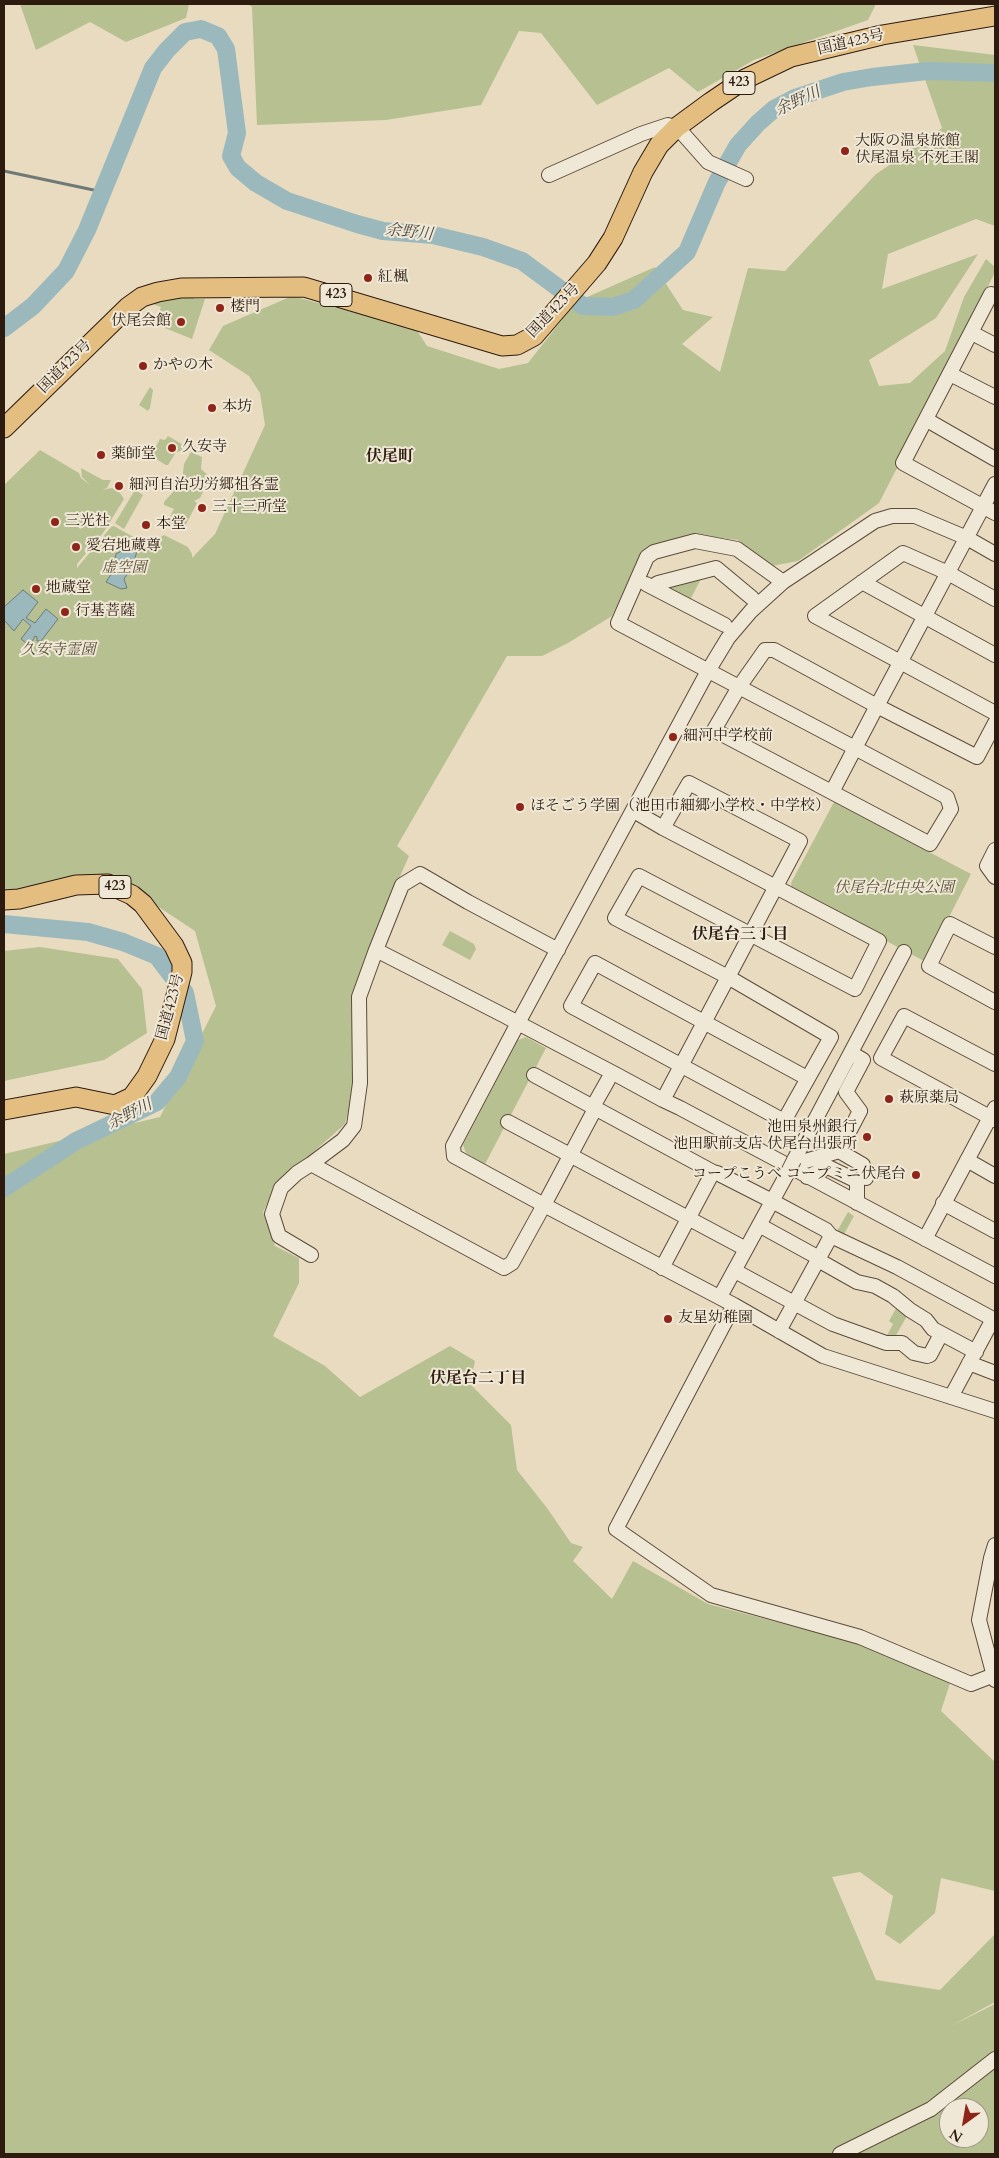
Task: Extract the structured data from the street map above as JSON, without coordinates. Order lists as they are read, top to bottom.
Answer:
{
  "streets": {
    "highway": ["国道423号", "423"]
  },
  "districts": ["伏尾町", "伏尾台三丁目", "伏尾台二丁目"],
  "water": ["余野川"],
  "parks": ["虚空園", "久安寺霊園", "伏尾台北中央公園"],
  "places": [
    "大阪の温泉旅館 伏尾温泉 不死王閣",
    "紅楓",
    "楼門",
    "伏尾会館",
    "かやの木",
    "本坊",
    "久安寺",
    "薬師堂",
    "細河自治功労郷祖各霊",
    "三十三所堂",
    "三光社",
    "本堂",
    "愛宕地蔵尊",
    "地蔵堂",
    "行基菩薩",
    "細河中学校前",
    "ほそごう学園（池田市細郷小学校・中学校）",
    "萩原薬局",
    "池田泉州銀行 池田駅前支店 伏尾台出張所",
    "コープこうべ コープミニ伏尾台",
    "友星幼稚園"
  ],
  "north": "bottom left"
}
